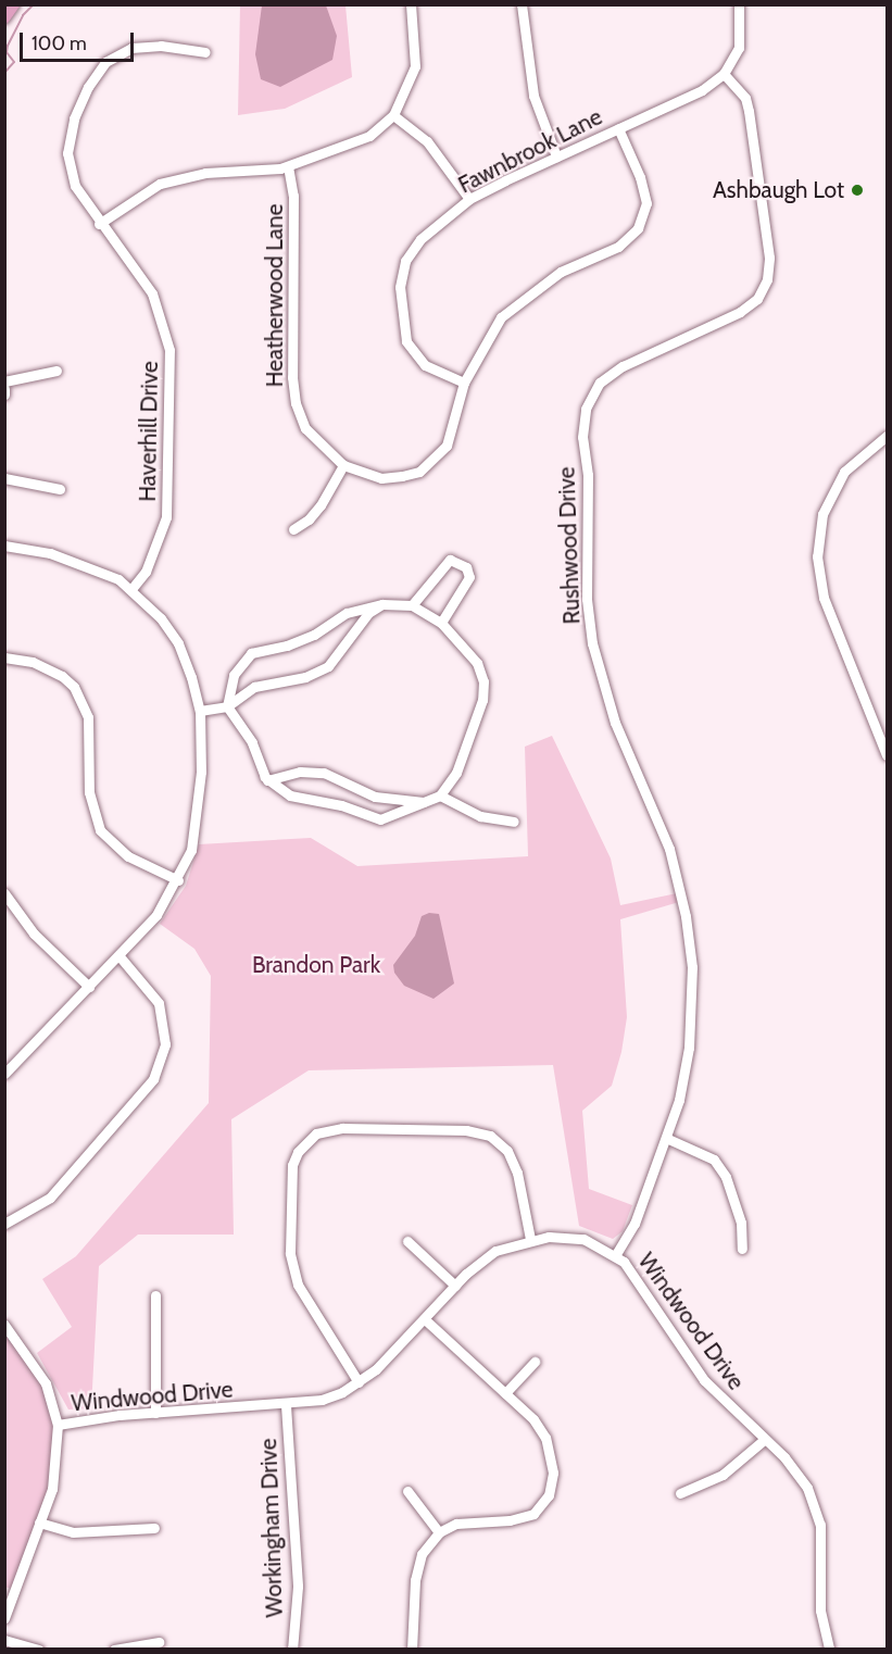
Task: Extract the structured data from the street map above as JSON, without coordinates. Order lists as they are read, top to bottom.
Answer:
{
  "streets": {
    "street": [
      "Fawnbrook Lane",
      "Heatherwood Lane",
      "Haverhill Drive",
      "Rushwood Drive",
      "Windwood Drive",
      "Workingham Drive"
    ]
  },
  "crossings": [
    ["Fawnbrook Lane", "Heatherwood Lane"],
    ["Fawnbrook Lane", "Rushwood Drive"],
    ["Rushwood Drive", "Windwood Drive"],
    ["Windwood Drive", "Workingham Drive"]
  ],
  "parks": ["Brandon Park"],
  "places": ["Ashbaugh Lot"],
  "scale_bar": "100 m"
}
